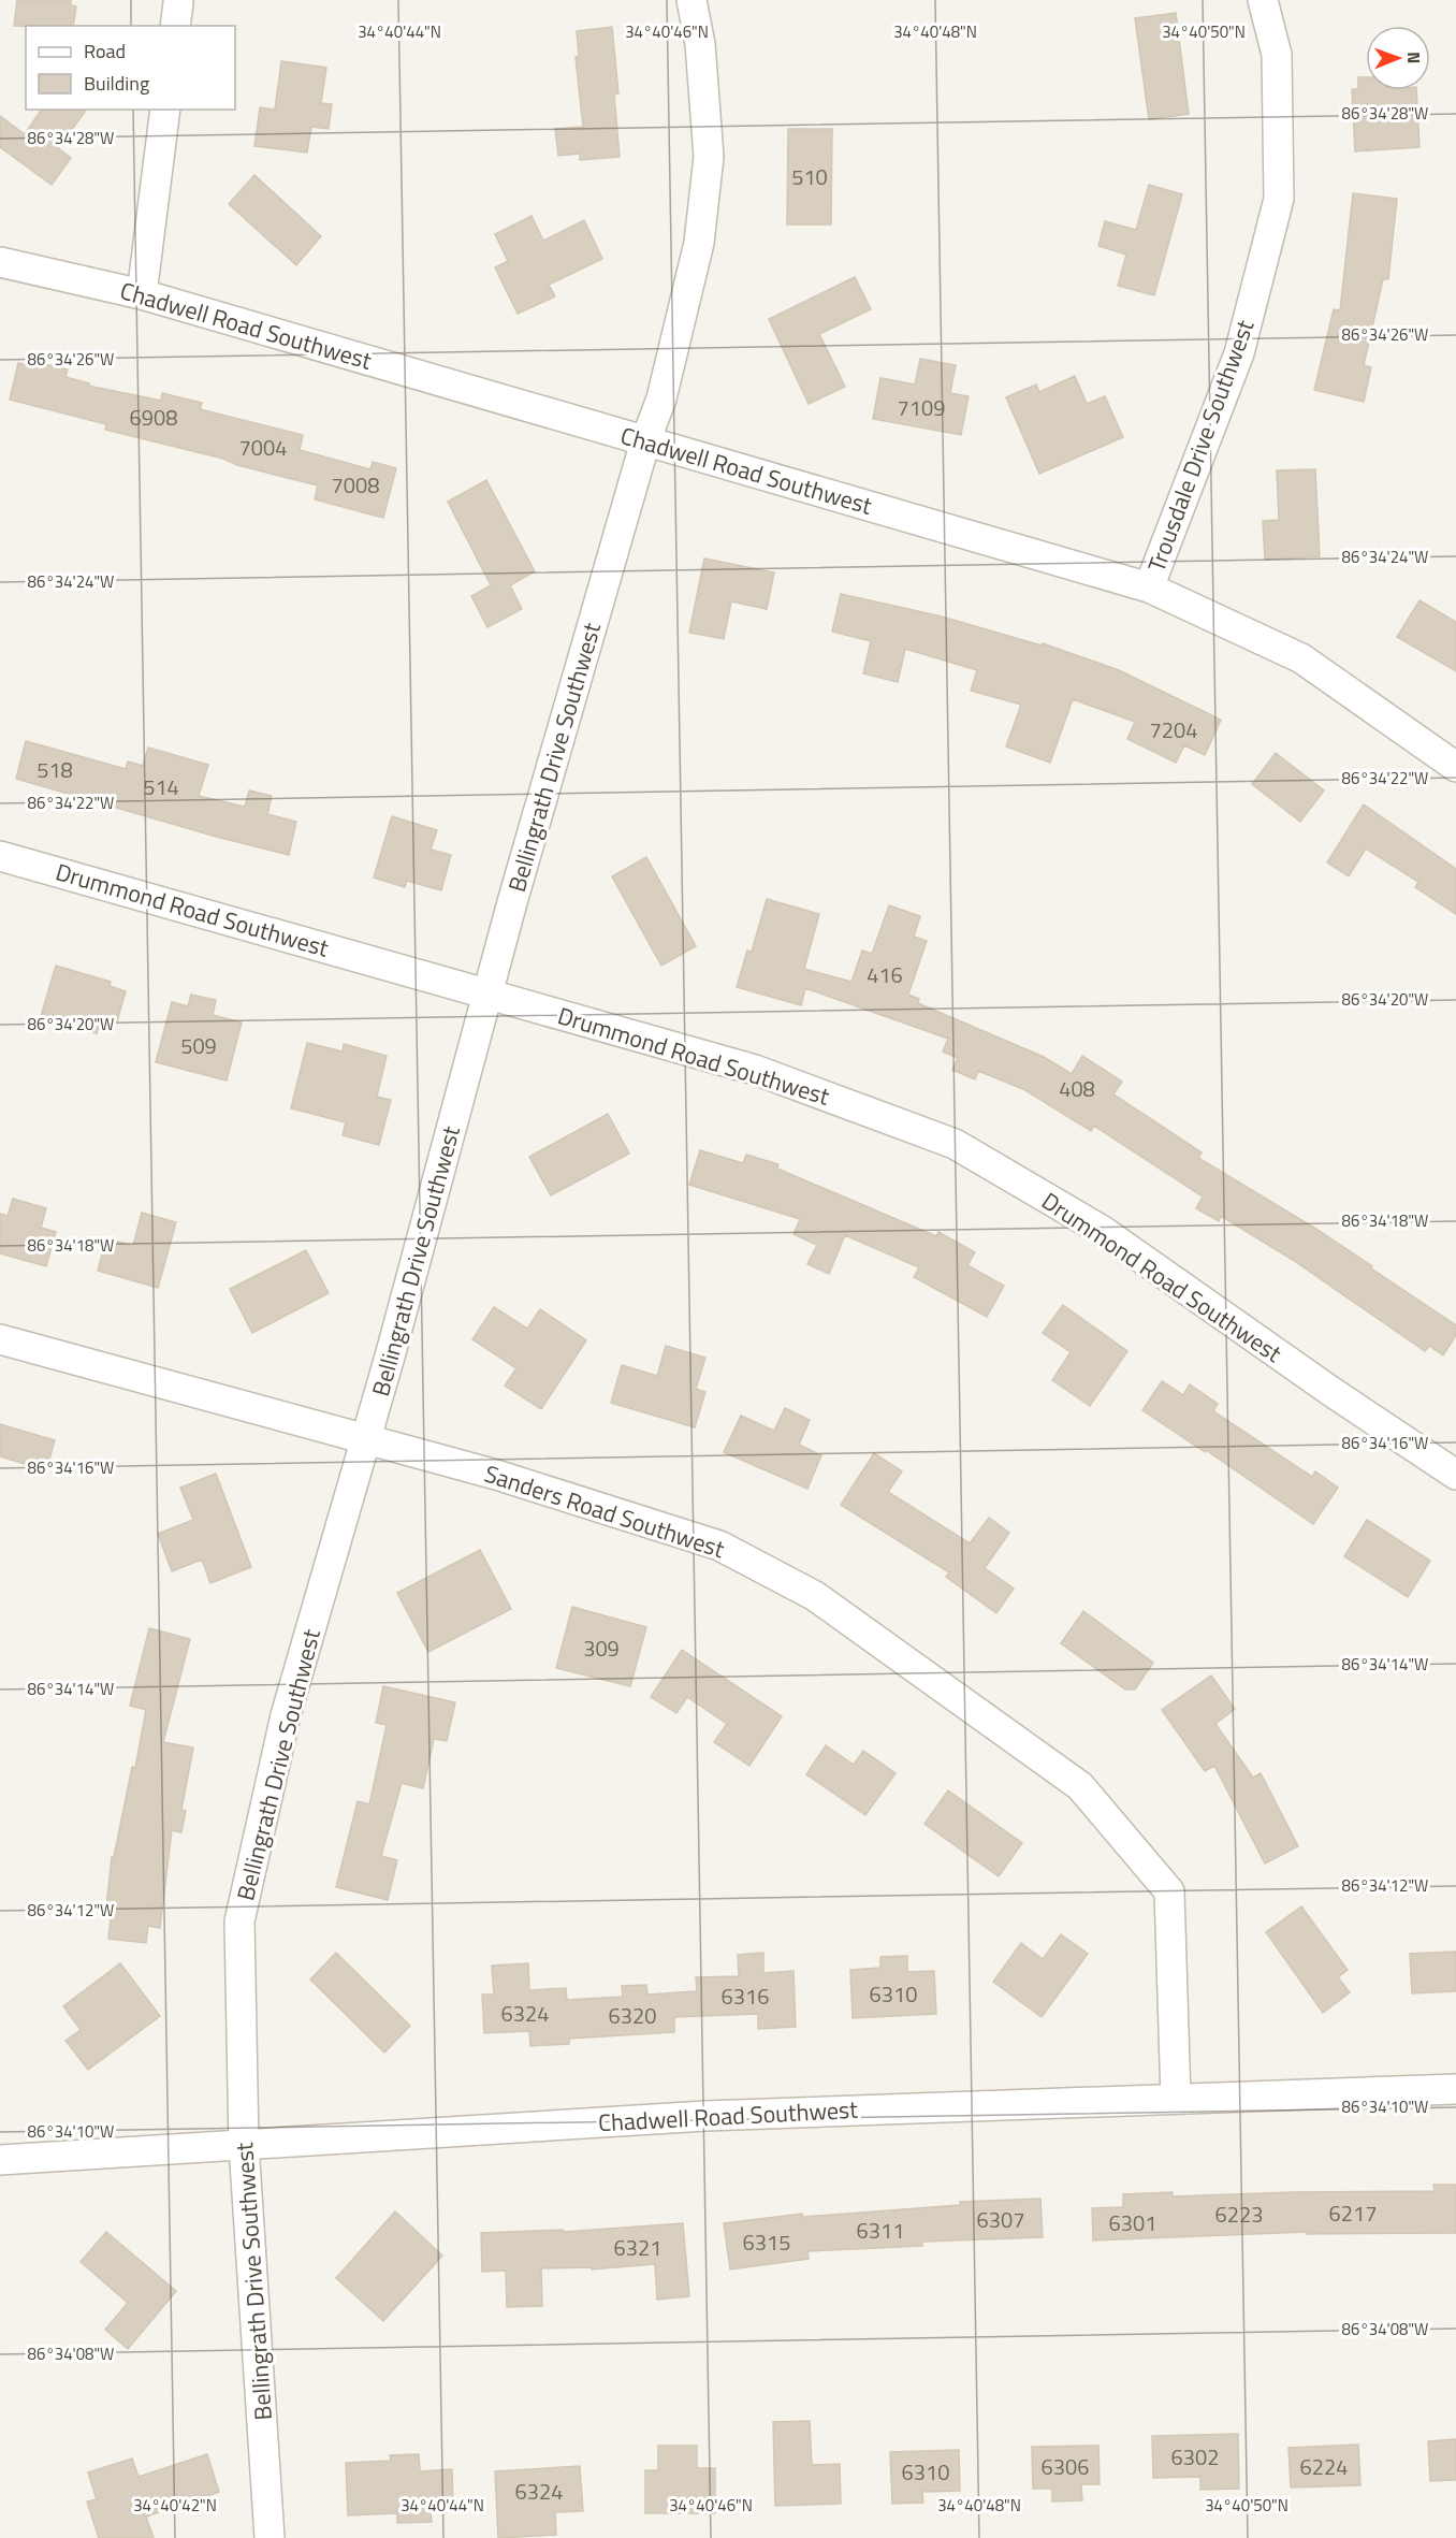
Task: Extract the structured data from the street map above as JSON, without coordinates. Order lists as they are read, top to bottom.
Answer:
{
  "streets": {
    "street": [
      "Chadwell Road Southwest",
      "Trousdale Drive Southwest",
      "Bellingrath Drive Southwest",
      "Drummond Road Southwest",
      "Sanders Road Southwest"
    ]
  },
  "crossings": [
    ["Chadwell Road Southwest", "Trousdale Drive Southwest"],
    ["Chadwell Road Southwest", "Bellingrath Drive Southwest"],
    ["Chadwell Road Southwest", "Sanders Road Southwest"],
    ["Bellingrath Drive Southwest", "Drummond Road Southwest"],
    ["Bellingrath Drive Southwest", "Sanders Road Southwest"]
  ],
  "house_numbers": [
    "510",
    "7109",
    "6908",
    "7004",
    "7008",
    "7204",
    "518",
    "514",
    "416",
    "509",
    "408",
    "309",
    "6310",
    "6316",
    "6324",
    "6320",
    "6217",
    "6223",
    "6307",
    "6301",
    "6311",
    "6315",
    "6321",
    "6302",
    "6306",
    "6224",
    "6310",
    "6324"
  ],
  "legend": ["Road", "Building"],
  "north": "right",
  "coordinates": [
    "34°40'44\"N",
    "34°40'46\"N",
    "34°40'48\"N",
    "34°40'50\"N",
    "86°34'28\"W",
    "86°34'26\"W",
    "86°34'24\"W",
    "86°34'22\"W",
    "86°34'20\"W",
    "86°34'18\"W",
    "86°34'16\"W",
    "86°34'14\"W",
    "86°34'12\"W",
    "86°34'10\"W",
    "86°34'08\"W",
    "34°40'42\"N"
  ]
}
